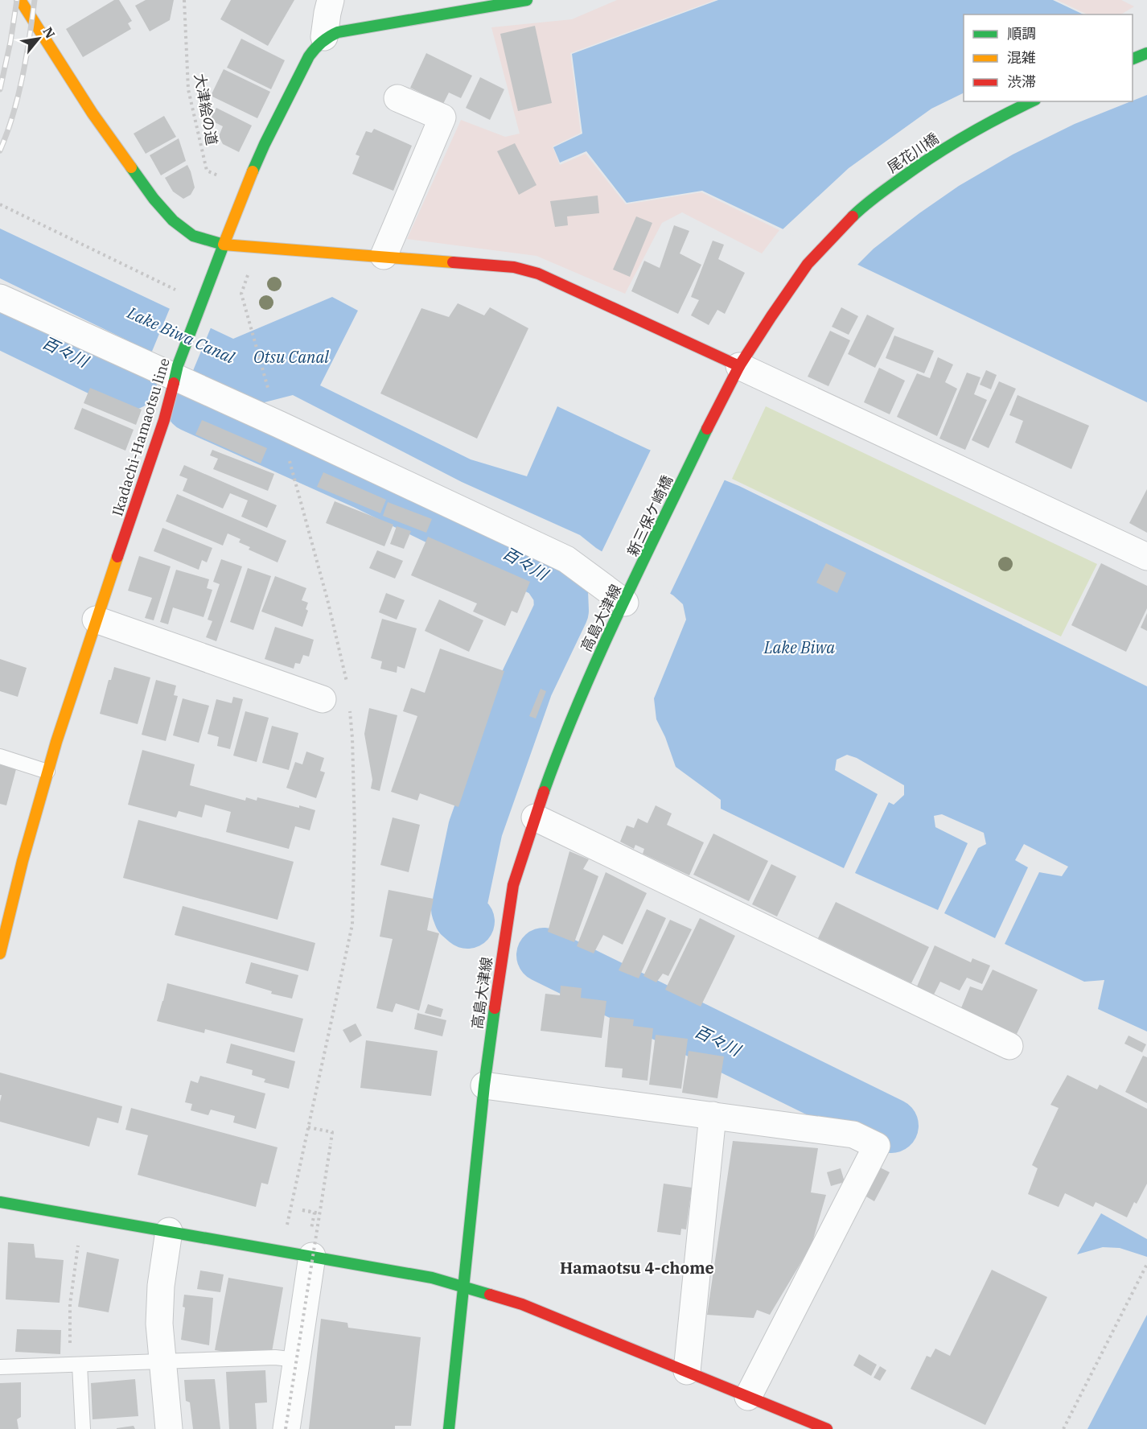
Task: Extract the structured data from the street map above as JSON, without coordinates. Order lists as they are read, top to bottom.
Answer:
{
  "streets": {
    "main road": [
      "尾花川橋",
      "Ikadachi-Hamaotsu line",
      "新三保ケ崎橋",
      "高島大津線"
    ],
    "path": ["大津絵の道"]
  },
  "crossings": [
    ["尾花川橋", "新三保ケ崎橋"],
    ["新三保ケ崎橋", "高島大津線"]
  ],
  "districts": ["Hamaotsu 4-chome"],
  "water": [
    "Lake Biwa Canal",
    "百々川",
    "Otsu Canal",
    "Lake Biwa"
  ],
  "legend": ["順調", "混雑", "渋滞"],
  "north": "top right"
}
